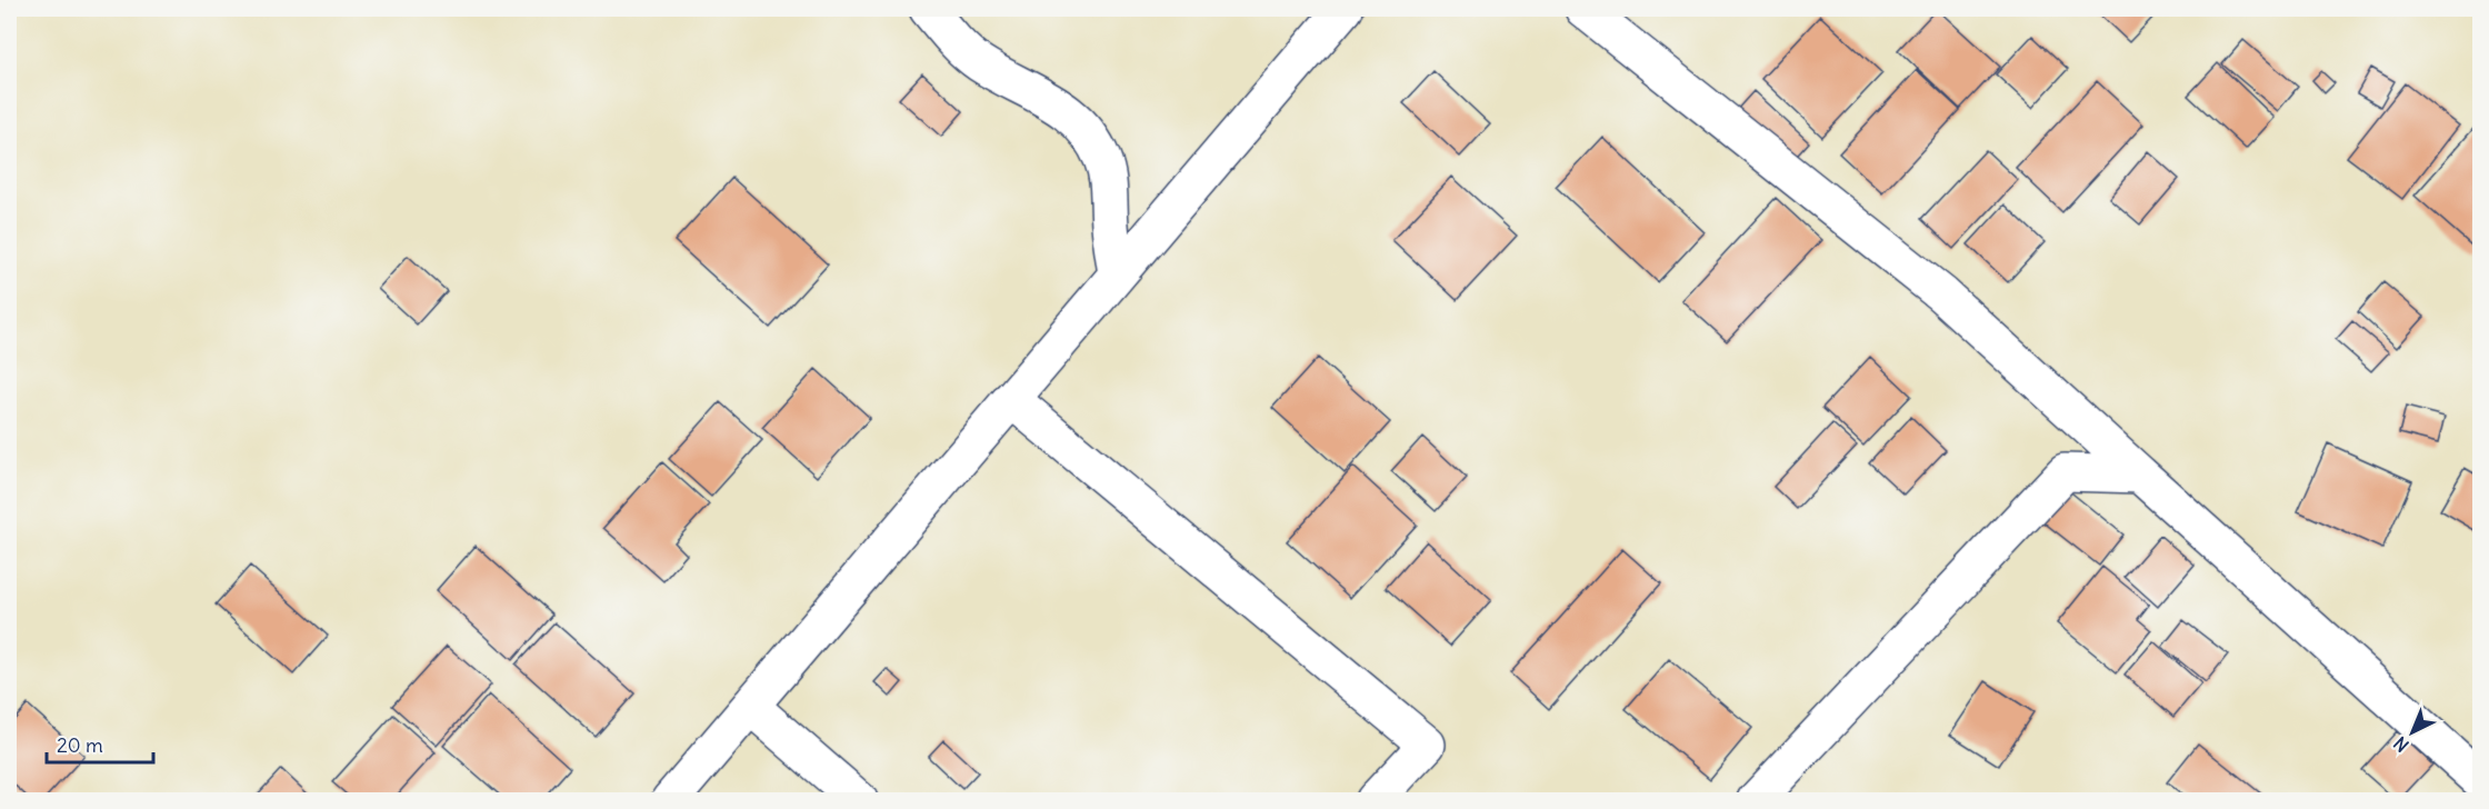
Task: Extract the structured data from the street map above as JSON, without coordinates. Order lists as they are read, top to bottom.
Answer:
{
  "scale_bar": "20 m",
  "north": "bottom left"
}
